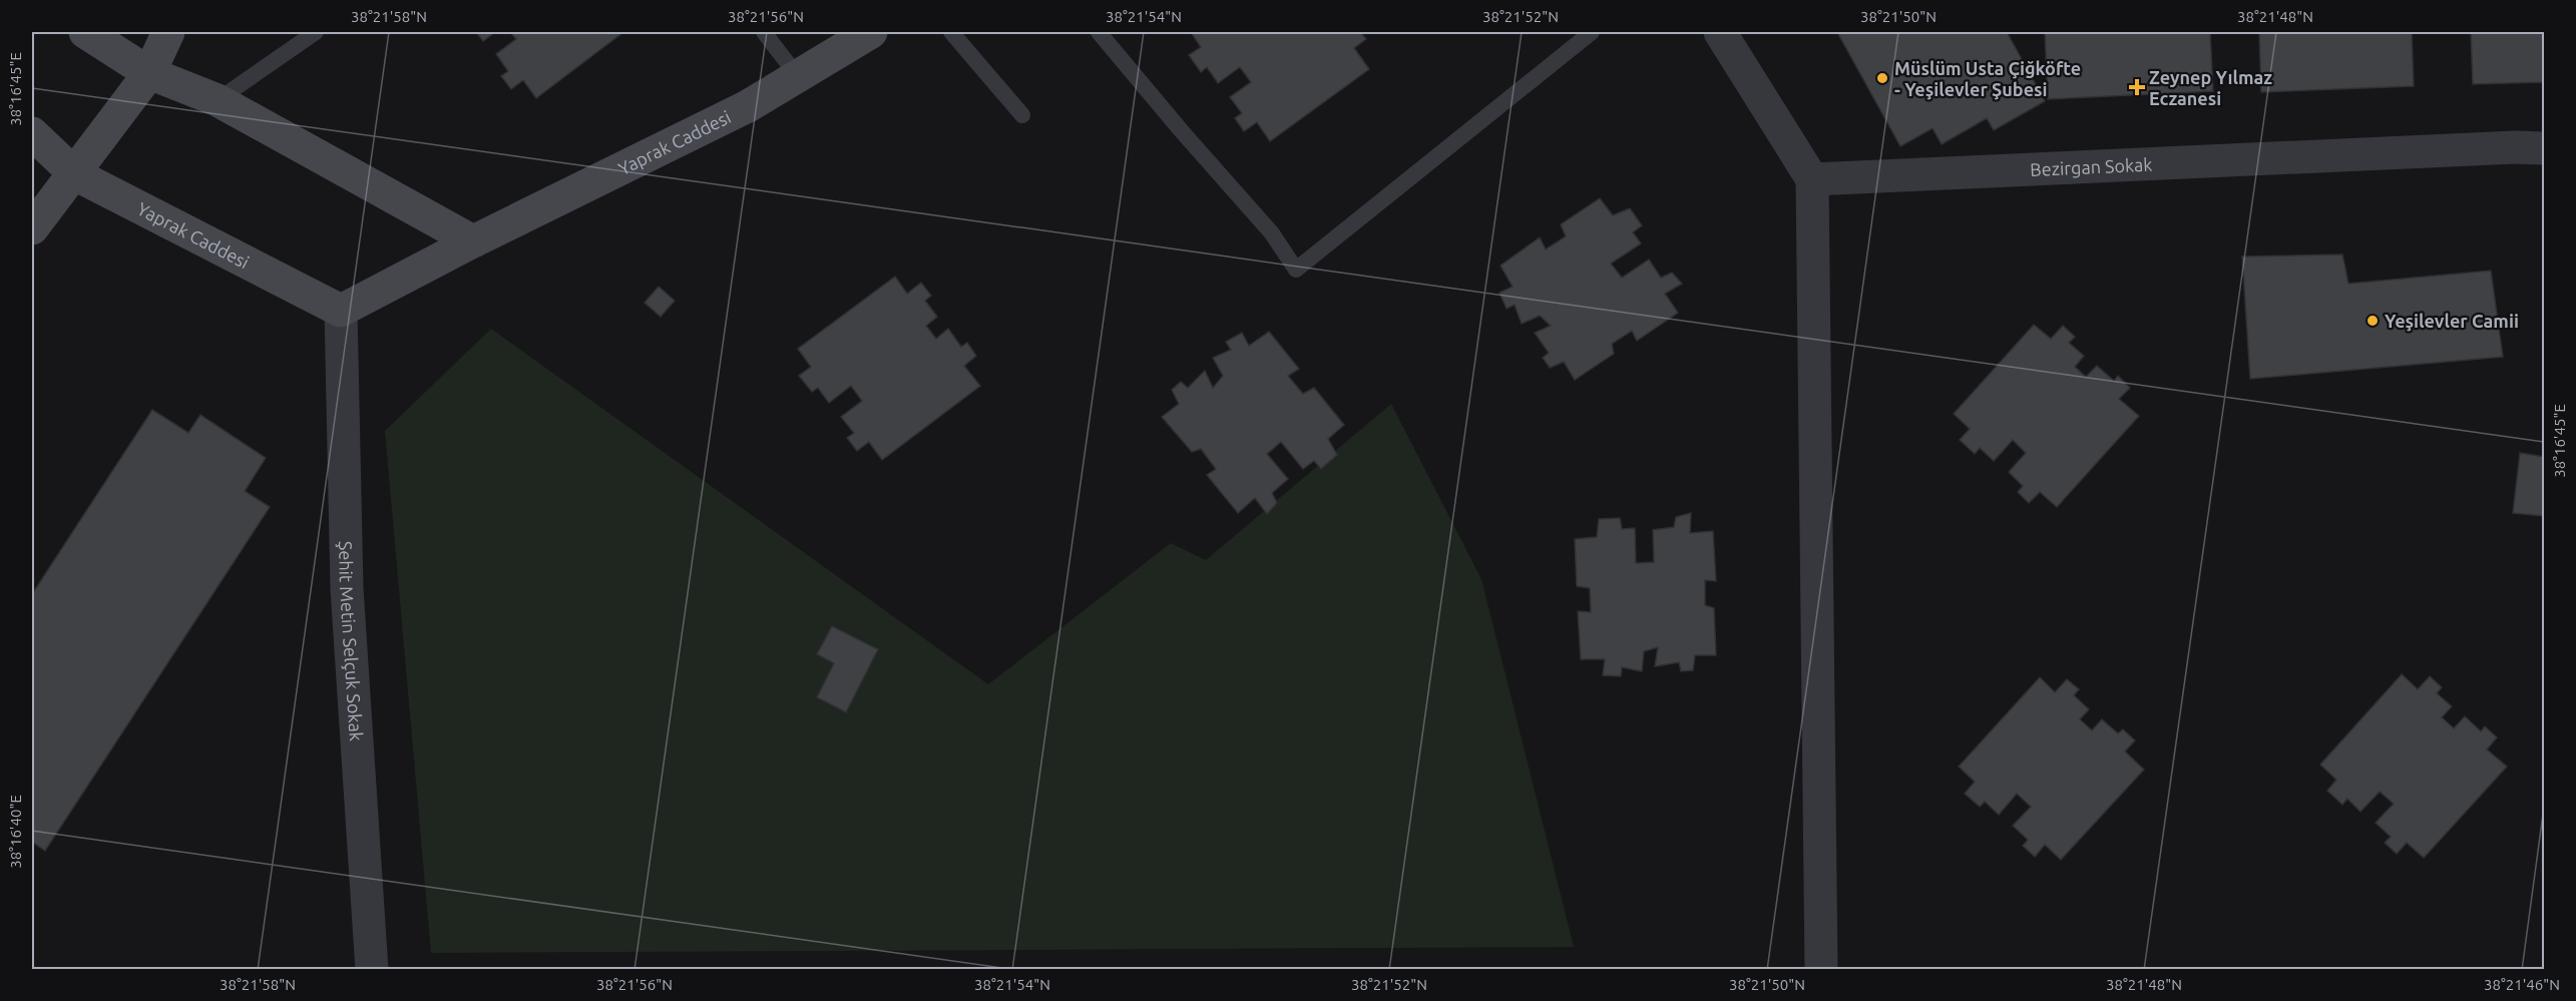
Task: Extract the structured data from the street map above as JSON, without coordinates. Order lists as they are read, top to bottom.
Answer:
{
  "streets": {
    "street": ["Yaprak Caddesi", "Bezirgan Sokak", "Şehit Metin Selçuk Sokak"]
  },
  "crossings": [
    ["Yaprak Caddesi", "Şehit Metin Selçuk Sokak"]
  ],
  "places": {
    "other": ["Müslüm Usta Çiğköfte - Yeşilevler Şubesi", "Yeşilevler Camii"],
    "health": ["Zeynep Yılmaz Eczanesi"]
  },
  "coordinates": [
    "38°21'58\"N",
    "38°21'56\"N",
    "38°21'54\"N",
    "38°21'52\"N",
    "38°21'50\"N",
    "38°21'48\"N",
    "38°16'45\"E",
    "38°16'40\"E",
    "38°21'46\"N"
  ]
}
